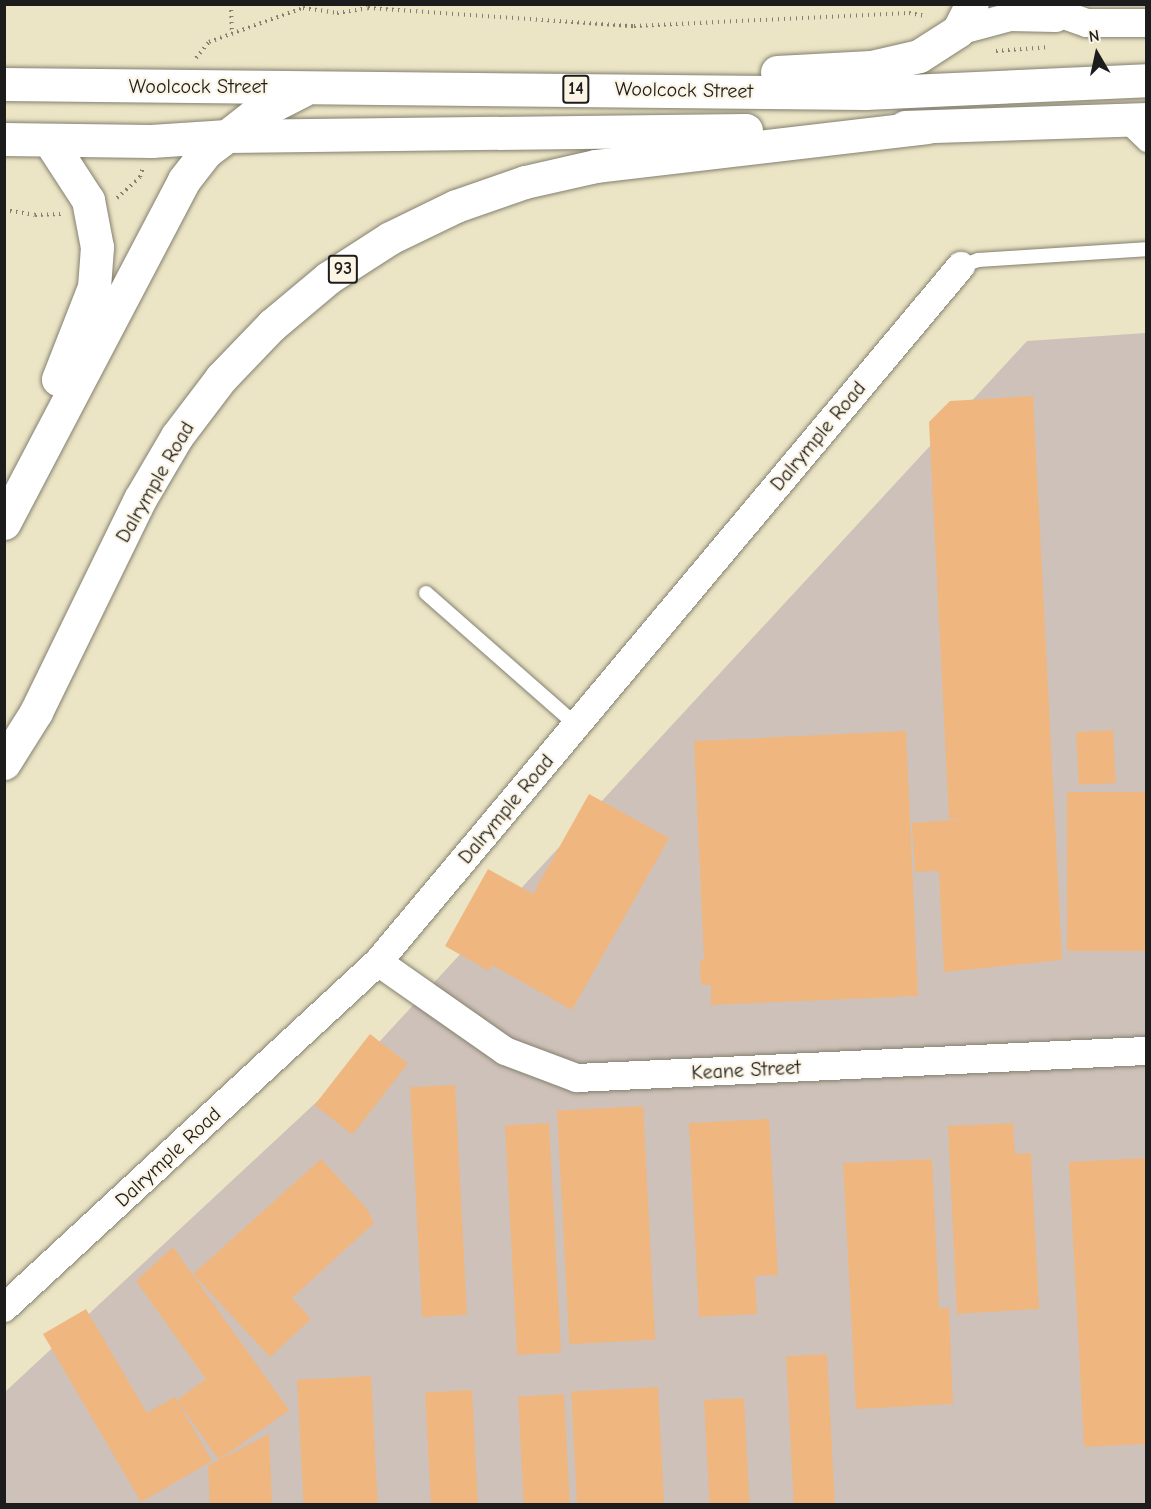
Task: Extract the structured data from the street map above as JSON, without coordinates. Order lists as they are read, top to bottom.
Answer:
{
  "streets": {
    "main road": [
      "Woolcock Street",
      "14",
      "93",
      "Dalrymple Road"
    ],
    "street": ["Keane Street"]
  },
  "crossings": [
    ["Woolcock Street", "Dalrymple Road"],
    ["Dalrymple Road", "Keane Street"]
  ],
  "north": "top"
}
